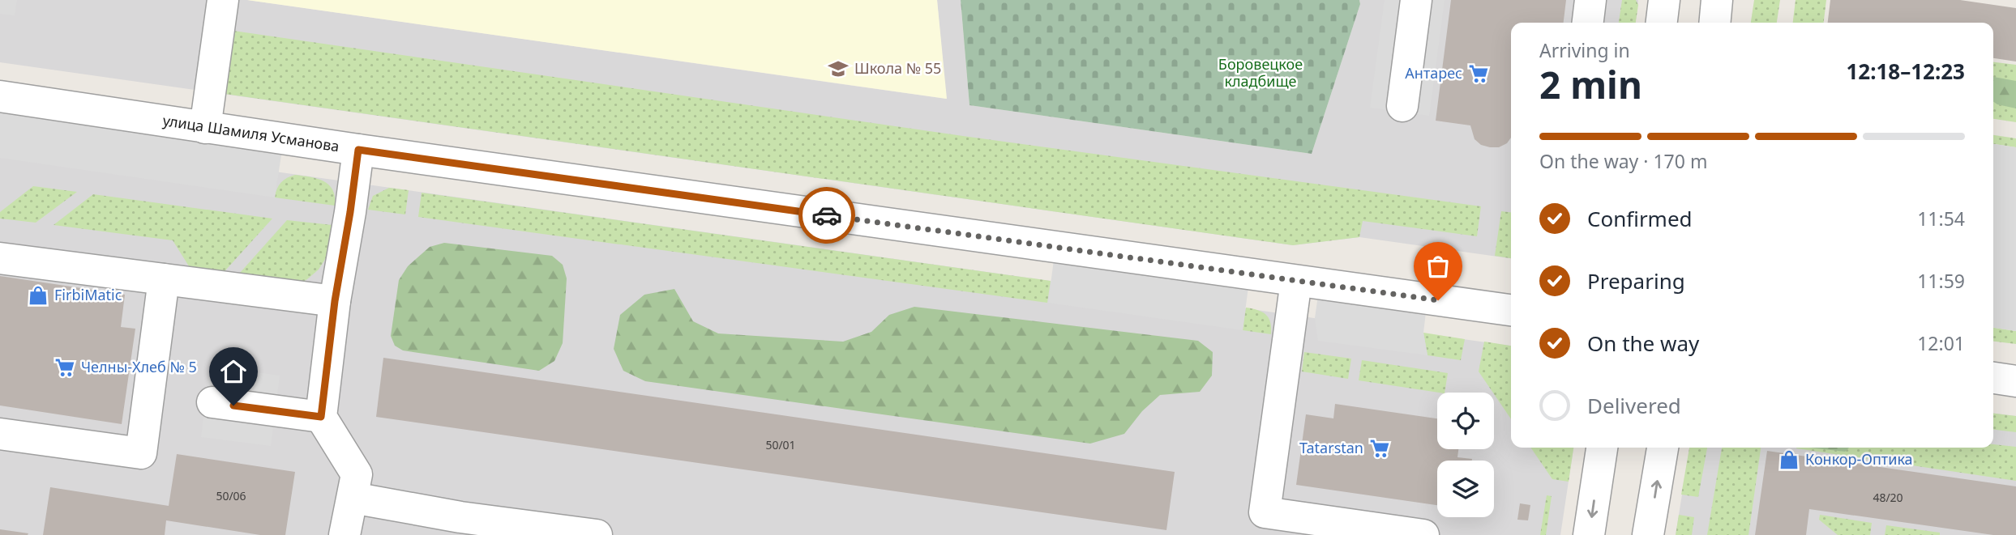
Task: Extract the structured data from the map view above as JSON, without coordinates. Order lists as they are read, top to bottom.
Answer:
{
  "streets": {
    "street": ["улица Шамиля Усманова"]
  },
  "parks": ["Боровецкое кладбище"],
  "places": {
    "school or university": ["Школа № 55"],
    "supermarket": ["Антарес", "Челны-Хлеб № 5", "Tatarstan"],
    "shop": ["FirbiMatic", "Конкор-Оптика"]
  },
  "house_numbers": ["50/01", "50/06", "48/20"],
  "page": {
    "heading": ["2 min", "Arriving in", "12:18–12:23"],
    "bar": "On the way · 170 m",
    "list": [
      ["Confirmed", "11:54"],
      ["Preparing", "11:59"],
      ["On the way", "12:01"],
      "Delivered"
    ]
  }
}
